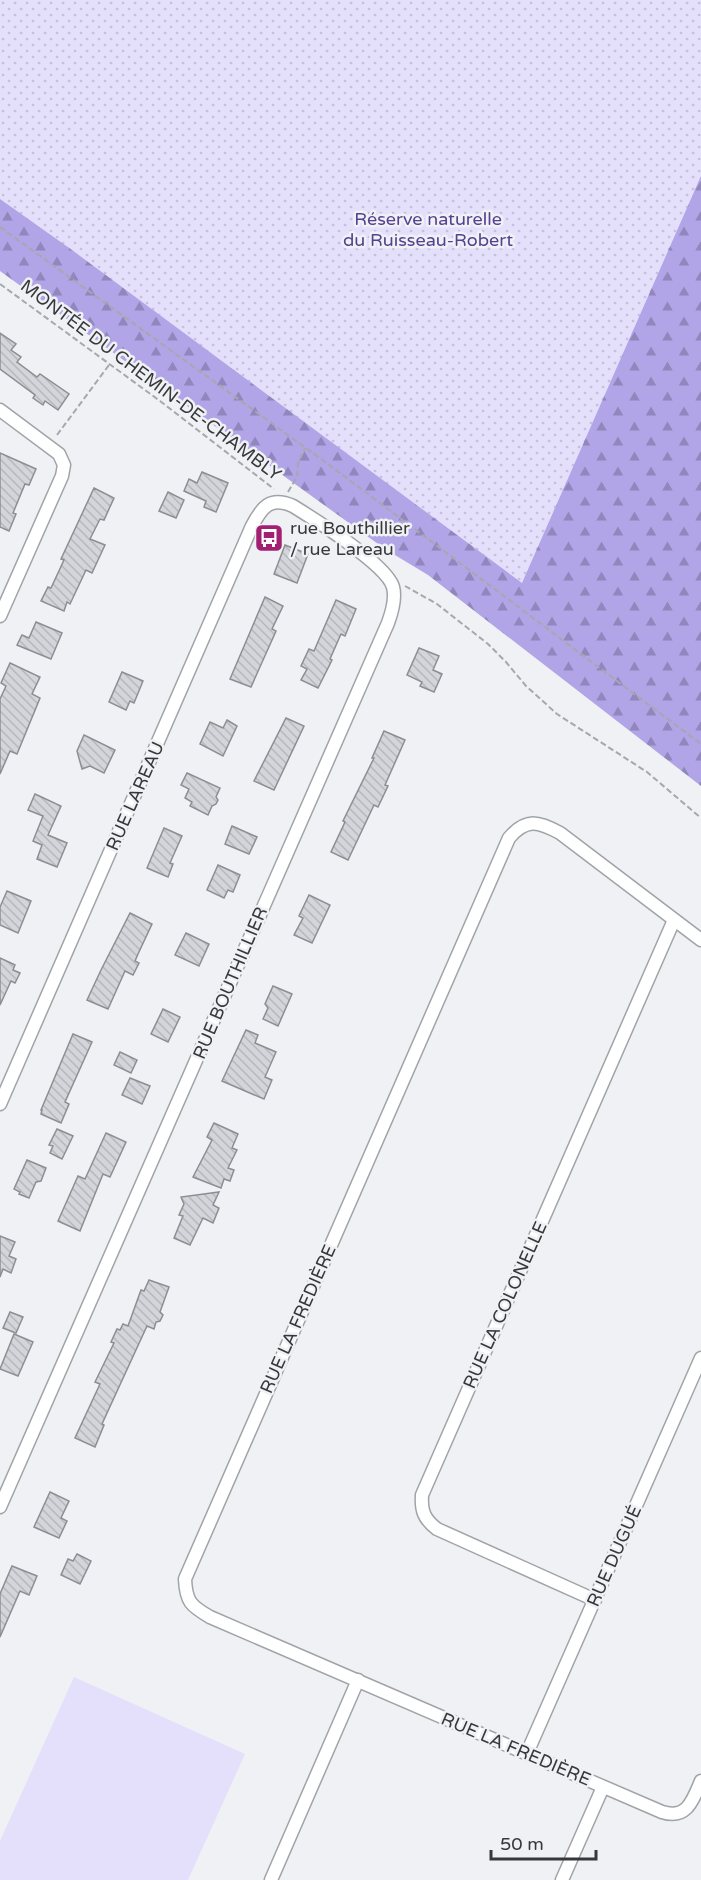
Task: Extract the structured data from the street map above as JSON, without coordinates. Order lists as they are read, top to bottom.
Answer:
{
  "streets": {
    "street": [
      "RUE LAREAU",
      "RUE BOUTHILLIER",
      "RUE LA COLONELLE",
      "RUE LA FREDIÈRE",
      "RUE DUGUÉ"
    ],
    "path": ["MONTÉE DU CHEMIN-DE-CHAMBLY"]
  },
  "crossings": [
    ["MONTÉE DU CHEMIN-DE-CHAMBLY", "RUE LAREAU"],
    ["RUE LA COLONELLE", "RUE LA FREDIÈRE"],
    ["RUE LA COLONELLE", "RUE DUGUÉ"],
    ["RUE LA FREDIÈRE", "RUE DUGUÉ"]
  ],
  "parks": ["Réserve naturelle du Ruisseau-Robert"],
  "places": {
    "bus stop": ["rue Bouthillier / rue Lareau"]
  },
  "scale_bar": "50 m"
}
